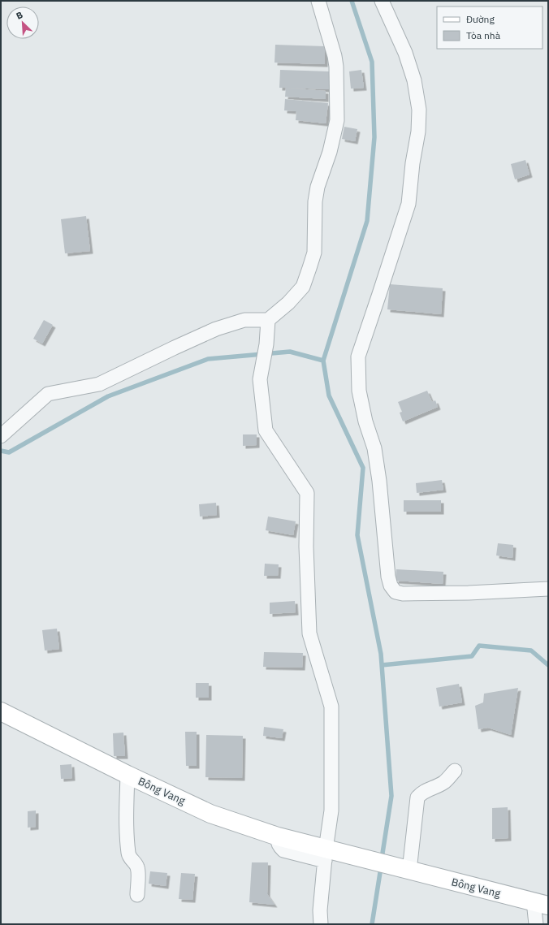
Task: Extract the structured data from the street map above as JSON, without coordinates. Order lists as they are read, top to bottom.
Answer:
{
  "streets": {
    "street": ["Bông Vang"]
  },
  "legend": ["Đường", "Tòa nhà"],
  "north": "top left"
}
